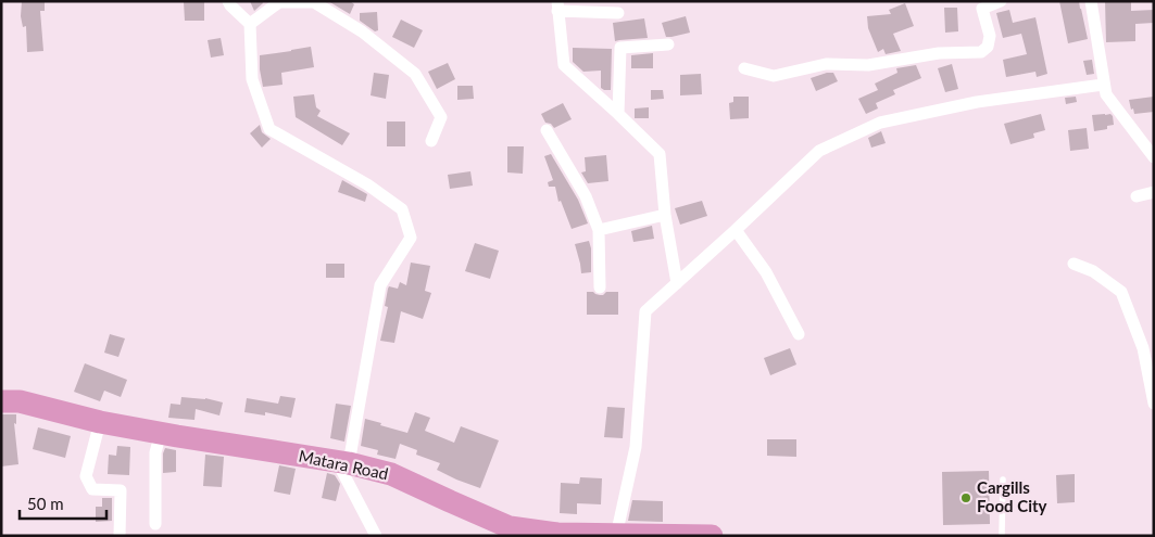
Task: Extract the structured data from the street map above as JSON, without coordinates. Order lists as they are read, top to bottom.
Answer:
{
  "streets": {
    "highway": ["Matara Road"]
  },
  "places": ["Cargills Food City"],
  "scale_bar": "50 m"
}
